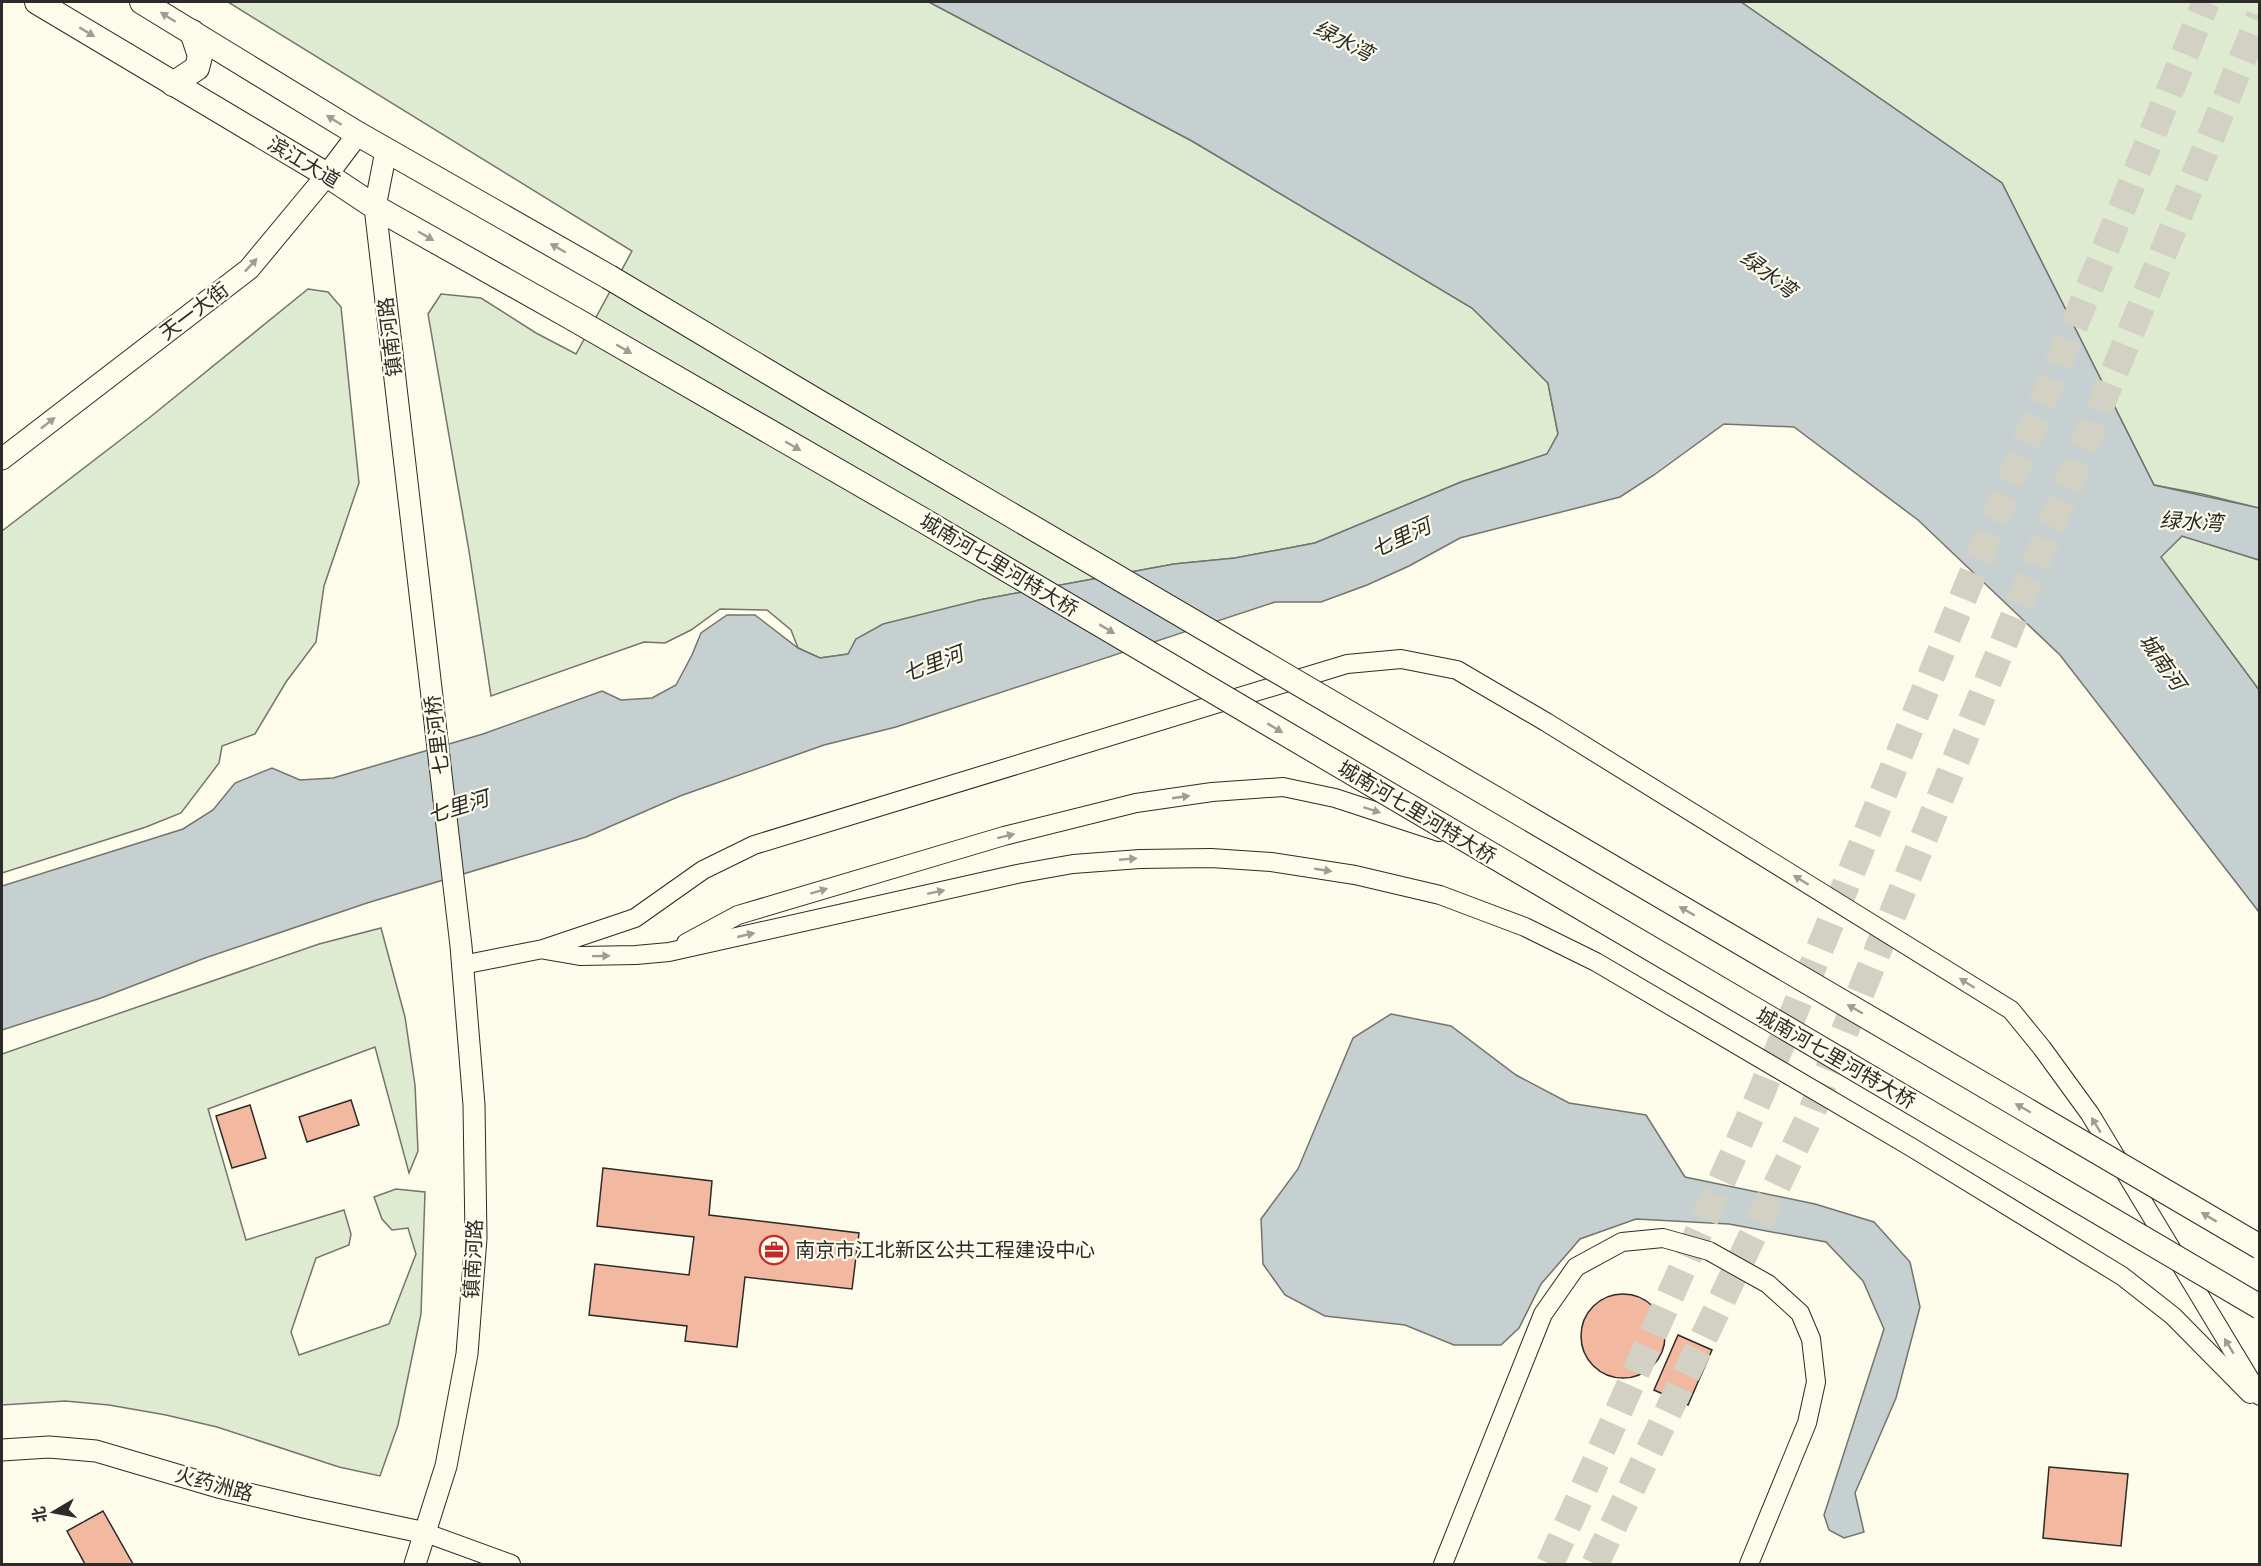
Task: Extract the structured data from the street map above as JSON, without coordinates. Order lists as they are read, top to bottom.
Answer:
{
  "streets": {
    "main road": ["滨江大道", "城南河七里河特大桥"],
    "street": [
      "天一大街",
      "镇南河路",
      "七里河桥",
      "火药洲路"
    ]
  },
  "crossings": [
    ["滨江大道", "天一大街"],
    ["滨江大道", "镇南河路"],
    ["滨江大道", "城南河七里河特大桥"],
    ["镇南河路", "七里河桥"],
    ["镇南河路", "火药洲路"]
  ],
  "one_way": ["天一大街"],
  "water": ["绿水湾", "七里河", "城南河"],
  "places": {
    "office": ["南京市江北新区公共工程建设中心"]
  },
  "north": "left"
}
